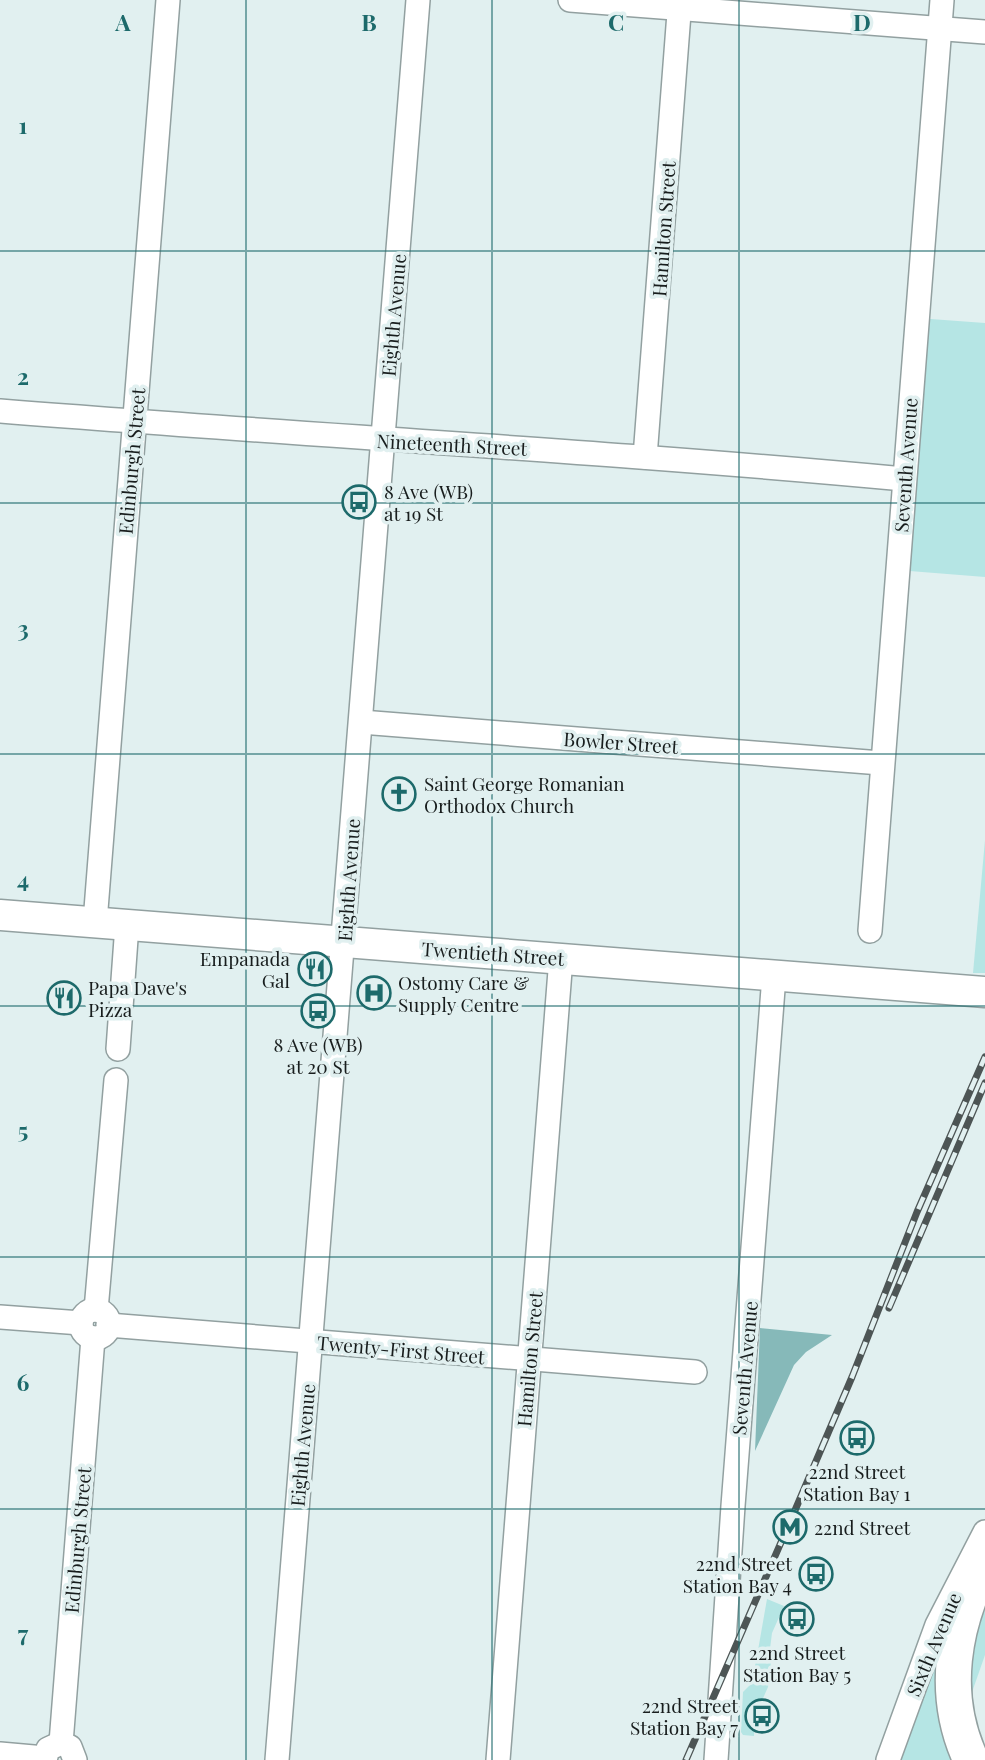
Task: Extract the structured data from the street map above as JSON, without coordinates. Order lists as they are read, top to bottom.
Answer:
{
  "streets": {
    "main road": ["Twentieth Street"],
    "street": [
      "Hamilton Street",
      "Eighth Avenue",
      "Nineteenth Street",
      "Edinburgh Street",
      "Seventh Avenue",
      "Bowler Street",
      "Twenty-First Street",
      "Sixth Avenue"
    ]
  },
  "crossings": [
    ["Hamilton Street", "Nineteenth Street"],
    ["Hamilton Street", "Twentieth Street"],
    ["Hamilton Street", "Twenty-First Street"],
    ["Eighth Avenue", "Nineteenth Street"],
    ["Eighth Avenue", "Bowler Street"],
    ["Eighth Avenue", "Twentieth Street"],
    ["Eighth Avenue", "Twenty-First Street"],
    ["Nineteenth Street", "Edinburgh Street"],
    ["Nineteenth Street", "Seventh Avenue"],
    ["Edinburgh Street", "Twentieth Street"],
    ["Edinburgh Street", "Twenty-First Street"],
    ["Seventh Avenue", "Bowler Street"],
    ["Seventh Avenue", "Twentieth Street"]
  ],
  "places": {
    "bus stop": [
      "8 Ave (WB) at 19 St",
      "8 Ave (WB) at 20 St",
      "22nd Street Station Bay 1",
      "22nd Street Station Bay 4",
      "22nd Street Station Bay 5",
      "22nd Street Station Bay 7"
    ],
    "church": ["Saint George Romanian Orthodox Church"],
    "restaurant": ["Empanada Gal", "Papa Dave's Pizza"],
    "hospital": ["Ostomy Care & Supply Centre"],
    "metro station": ["22nd Street"]
  },
  "grid": {
    "columns": [
      "A",
      "B",
      "C",
      "D"
    ],
    "rows": [
      "1",
      "2",
      "3",
      "4",
      "5",
      "6",
      "7"
    ]
  }
}
